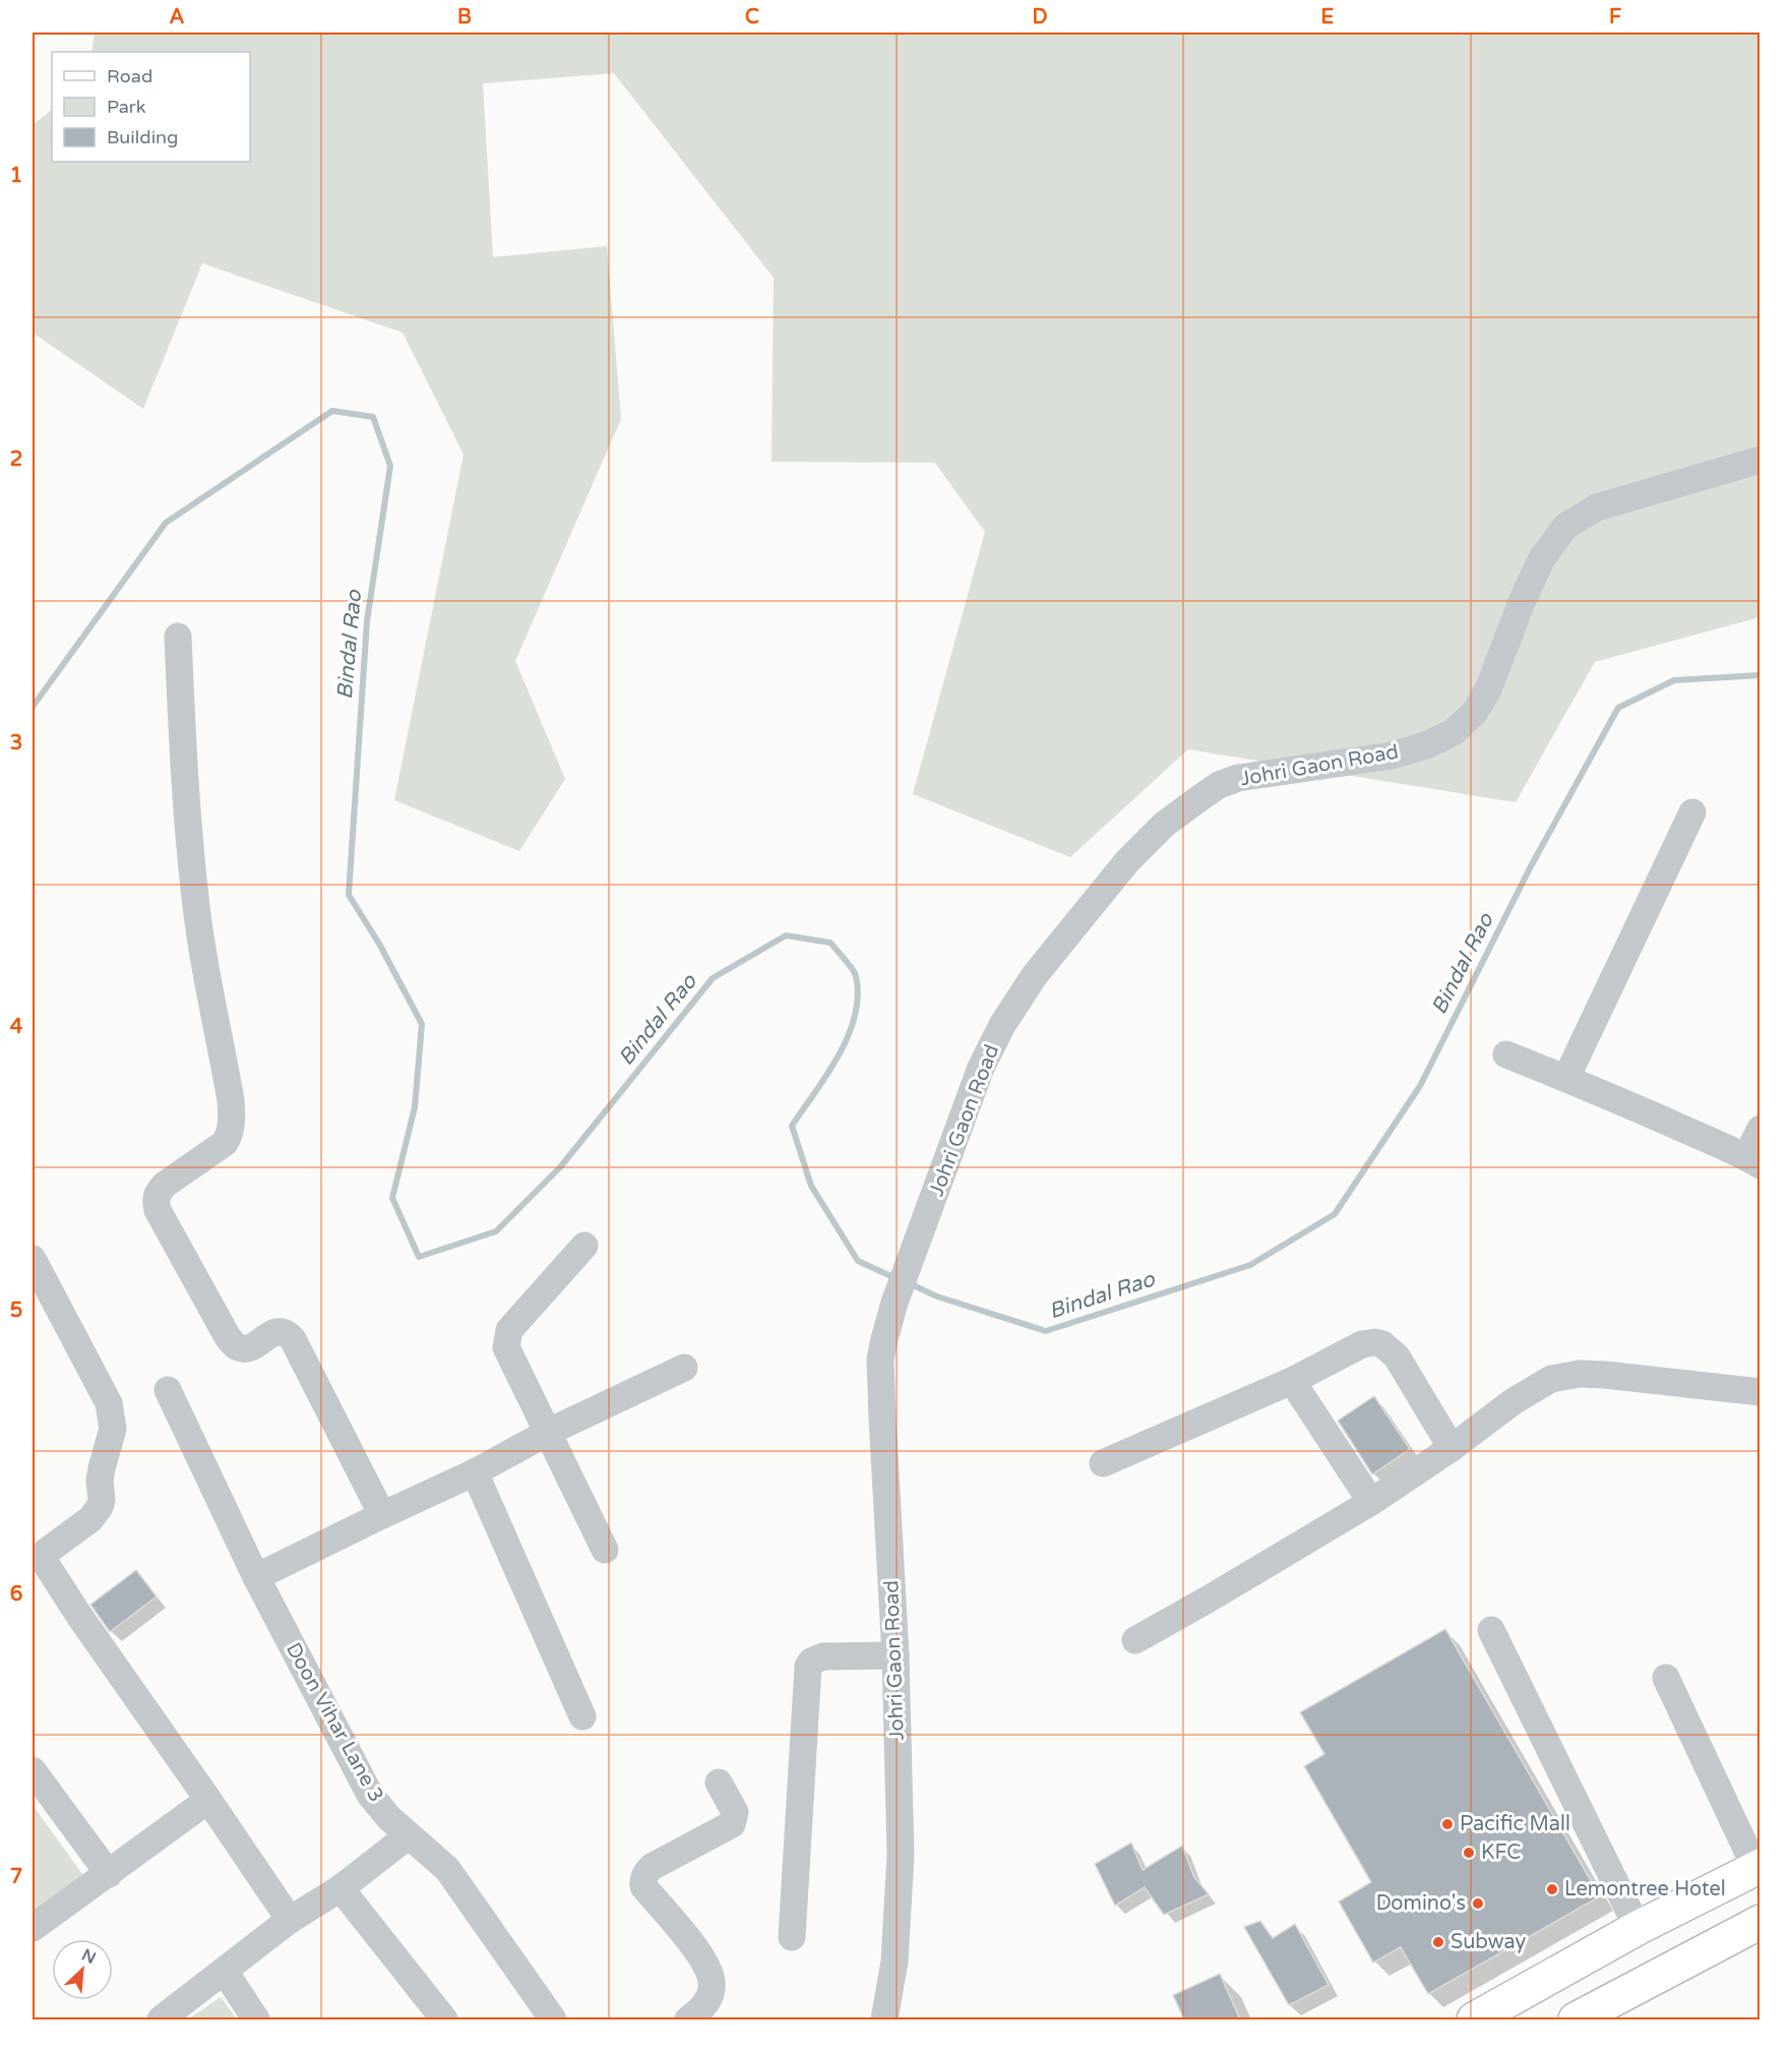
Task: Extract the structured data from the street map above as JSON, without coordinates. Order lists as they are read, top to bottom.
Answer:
{
  "streets": {
    "street": ["Johri Gaon Road", "Doon Vihar Lane 3"]
  },
  "water": ["Bindal Rao"],
  "places": [
    "Pacific Mall",
    "KFC",
    "Lemontree Hotel",
    "Domino's",
    "Subway"
  ],
  "legend": ["Road", "Park", "Building"],
  "north": "top right",
  "grid": {
    "columns": [
      "A",
      "B",
      "C",
      "D",
      "E",
      "F"
    ],
    "rows": [
      "1",
      "2",
      "3",
      "4",
      "5",
      "6",
      "7"
    ]
  }
}
